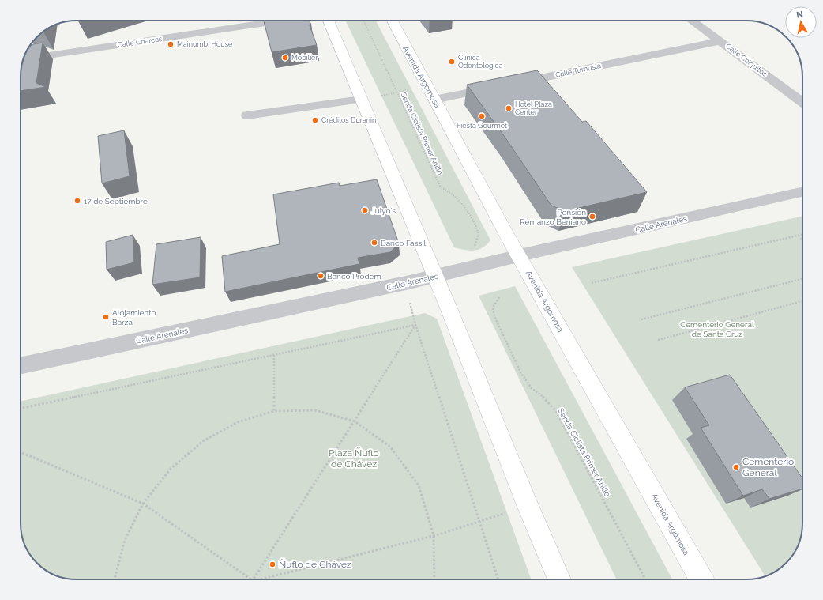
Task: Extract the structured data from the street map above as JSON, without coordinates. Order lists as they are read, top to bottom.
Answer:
{
  "streets": {
    "main road": ["Avenida Argomosa"],
    "street": [
      "Calle Charcas",
      "Calle Chiquitos",
      "Calle Tumusla",
      "Calle Arenales"
    ],
    "path": ["Senda Ciclista Primer Anillo"]
  },
  "crossings": [
    ["Calle Chiquitos", "Calle Tumusla"],
    ["Calle Tumusla", "Avenida Argomosa"],
    ["Avenida Argomosa", "Calle Arenales"]
  ],
  "parks": ["Cementerio General de Santa Cruz", "Plaza Ñuflo de Chávez"],
  "places": [
    "Mainumbí House",
    "Mobilier",
    "Clinica Odontologica",
    "Hotel Plaza Center",
    "Fiesta Gourmet",
    "Créditos Duranin",
    "17 de Septiembre",
    "Julyo's",
    "Pensión Remanzo Beniano",
    "Banco Fassil",
    "Banco Prodem",
    "Alojamiento Barza",
    "Cementerio General",
    "Ñuflo de Chávez"
  ],
  "north": "top"
}
